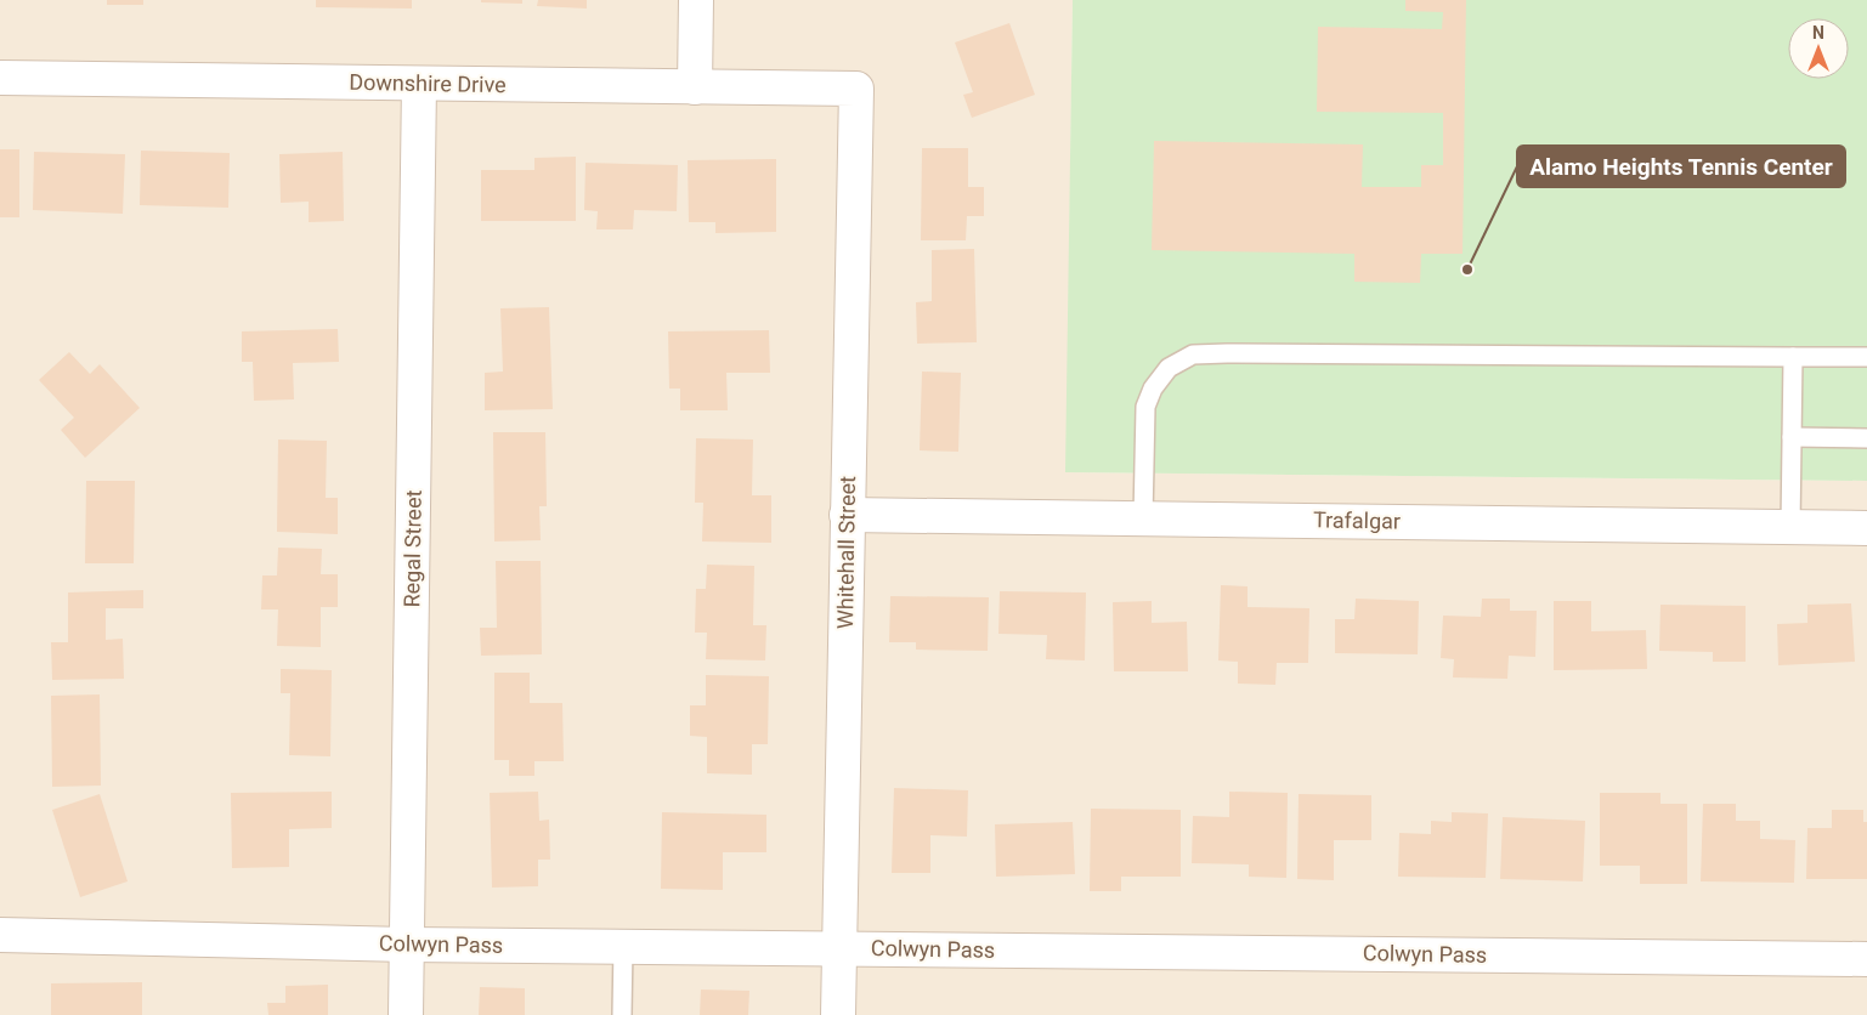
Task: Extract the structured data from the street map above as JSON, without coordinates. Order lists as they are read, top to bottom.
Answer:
{
  "streets": {
    "street": [
      "Downshire Drive",
      "Trafalgar",
      "Regal Street",
      "Whitehall Street",
      "Colwyn Pass"
    ]
  },
  "crossings": [
    ["Downshire Drive", "Regal Street"],
    ["Downshire Drive", "Whitehall Street"],
    ["Trafalgar", "Whitehall Street"],
    ["Regal Street", "Colwyn Pass"],
    ["Whitehall Street", "Colwyn Pass"]
  ],
  "places": ["Alamo Heights Tennis Center"],
  "north": "top"
}
